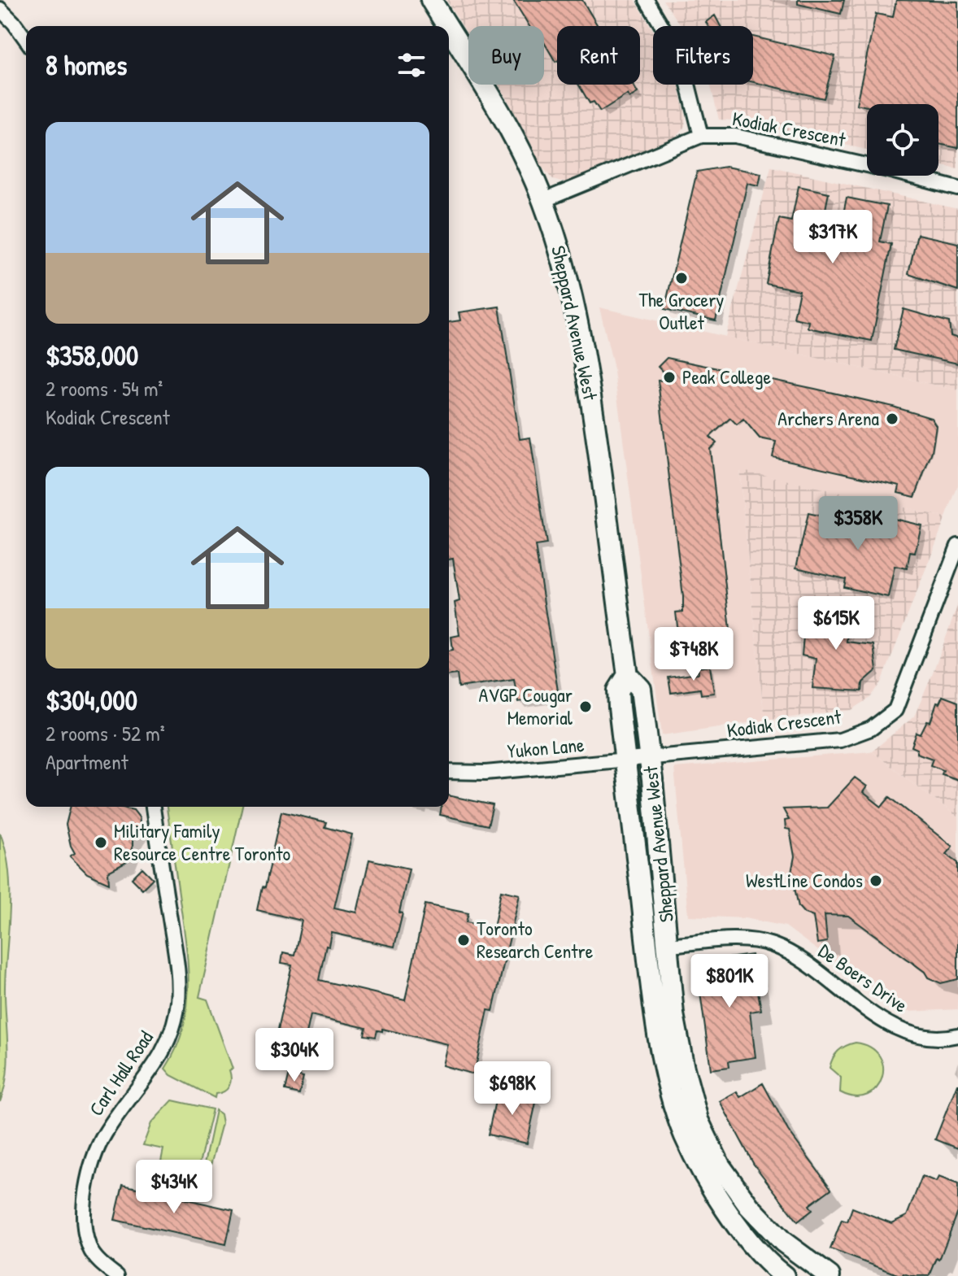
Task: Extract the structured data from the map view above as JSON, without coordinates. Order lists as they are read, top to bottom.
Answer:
{
  "streets": {
    "main road": ["Sheppard Avenue West"],
    "street": [
      "Kodiak Crescent",
      "Yukon Lane",
      "De Boers Drive",
      "Carl Hall Road"
    ]
  },
  "crossings": [
    ["Kodiak Crescent", "Sheppard Avenue West"],
    ["Kodiak Crescent", "Yukon Lane"],
    ["Sheppard Avenue West", "Yukon Lane"],
    ["Sheppard Avenue West", "De Boers Drive"]
  ],
  "places": [
    "The Grocery Outlet",
    "Peak College",
    "Archers Arena",
    "AVGP Cougar Memorial",
    "Military Family Resource Centre Toronto",
    "WestLine Condos",
    "Toronto Research Centre"
  ],
  "page": {
    "chip": ["Buy", "Rent", "Filters"],
    "heading": "8 homes",
    "list": [
      {
        "name": "$358,000",
        "note": "2 rooms · 54 m² · Kodiak Crescent"
      },
      {
        "name": "$304,000",
        "note": "2 rooms · 52 m² · Apartment"
      }
    ],
    "price": [
      "$317K",
      "$358K",
      "$615K",
      "$748K",
      "$801K",
      "$304K",
      "$698K",
      "$434K"
    ]
  }
}
